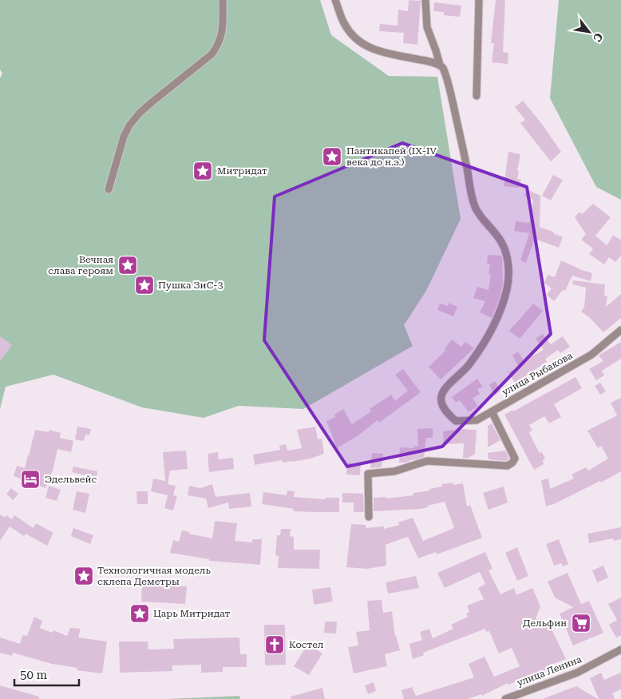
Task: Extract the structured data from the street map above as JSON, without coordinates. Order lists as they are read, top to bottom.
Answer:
{
  "streets": {
    "street": ["улица Рыбакова", "улица Ленина"]
  },
  "places": {
    "place": [
      "Пантикапей (IX-IV века до н.э.)",
      "Митридат",
      "Вечная слава героям",
      "Пушка ЗиС-3",
      "Технологичная модель склепа Деметры",
      "Царь Митридат"
    ],
    "hotel": ["Эдельвейс"],
    "supermarket": ["Дельфин"],
    "church": ["Костел"]
  },
  "scale_bar": "50 m",
  "north": "bottom right"
}
